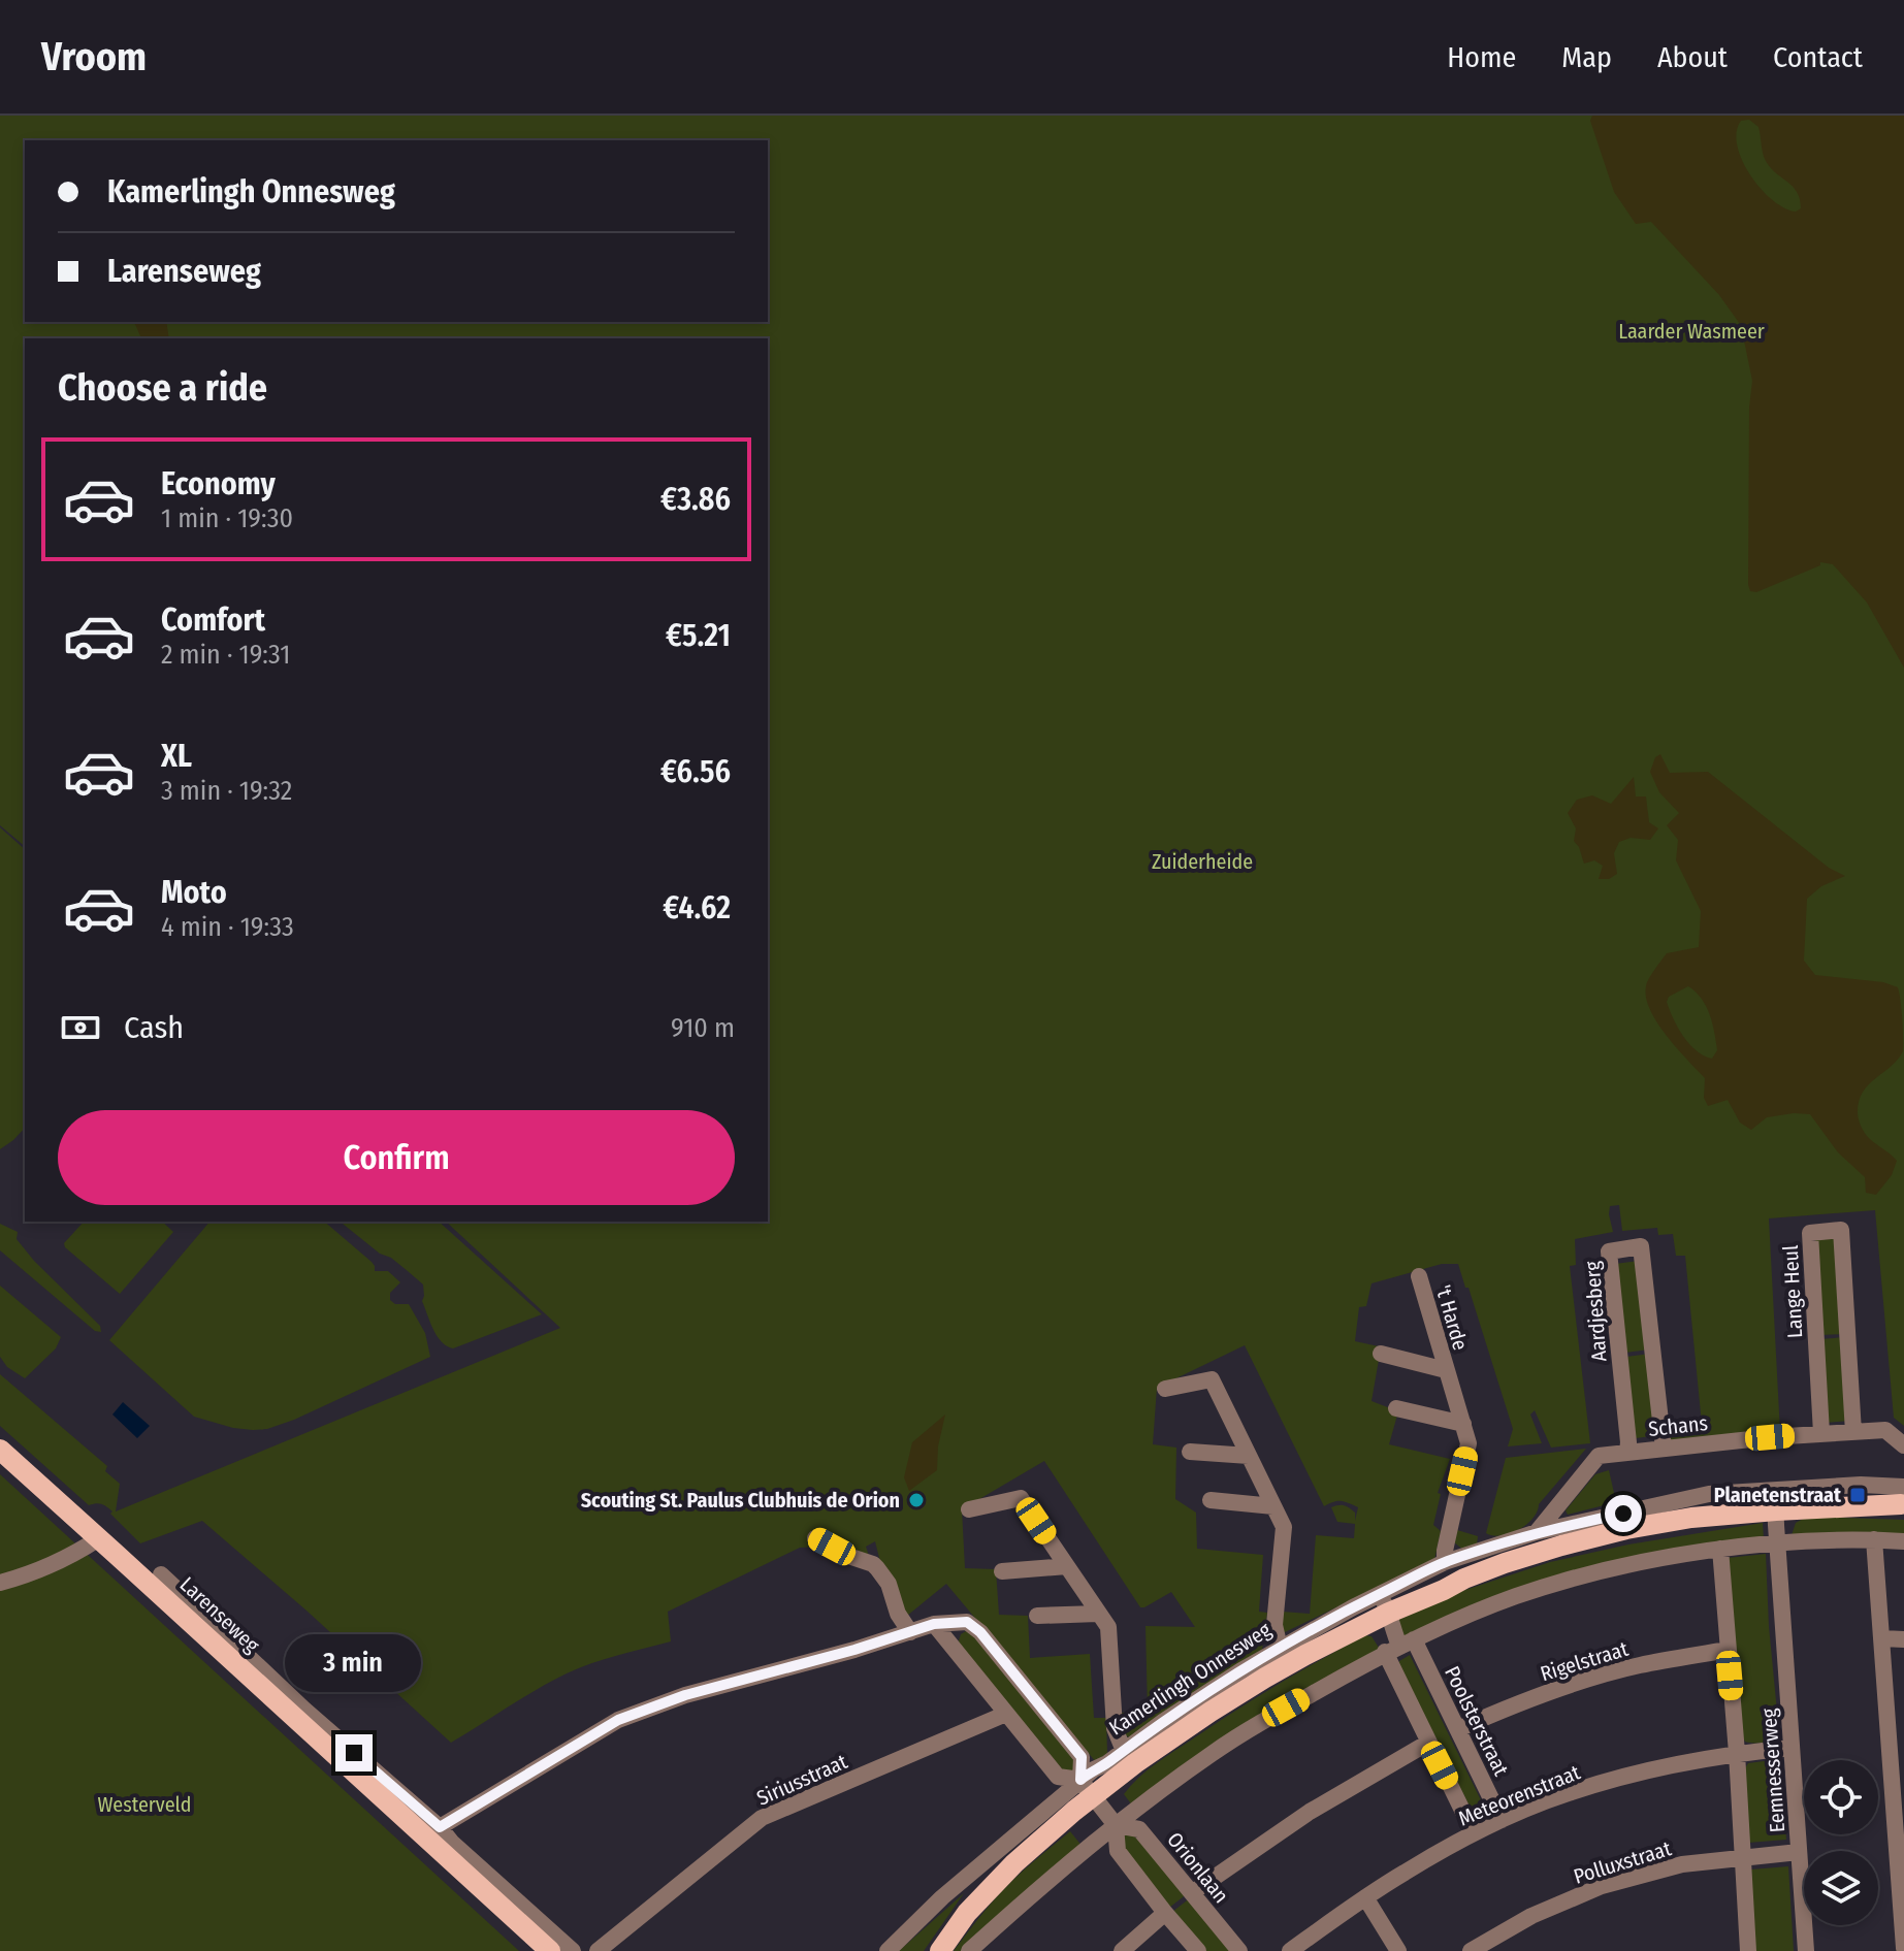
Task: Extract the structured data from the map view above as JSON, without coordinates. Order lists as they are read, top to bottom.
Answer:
{
  "streets": {
    "main road": ["Larenseweg", "Kamerlingh Onnesweg"],
    "street": [
      "Lange Heul",
      "Aardjesberg",
      "'t Harde",
      "Schans",
      "Rigelstraat",
      "Poolsterstraat",
      "Eemnesserweg",
      "Siriusstraat",
      "Meteorenstraat",
      "Polluxstraat",
      "Orionlaan"
    ]
  },
  "crossings": [
    ["Lange Heul", "Schans"],
    ["Aardjesberg", "Schans"],
    ["'t Harde", "Kamerlingh Onnesweg"],
    ["Schans", "Kamerlingh Onnesweg"],
    ["Larenseweg", "Orionlaan"],
    ["Rigelstraat", "Poolsterstraat"],
    ["Rigelstraat", "Eemnesserweg"],
    ["Kamerlingh Onnesweg", "Eemnesserweg"],
    ["Kamerlingh Onnesweg", "Orionlaan"],
    ["Poolsterstraat", "Meteorenstraat"],
    ["Eemnesserweg", "Meteorenstraat"],
    ["Eemnesserweg", "Polluxstraat"],
    ["Siriusstraat", "Orionlaan"]
  ],
  "parks": ["Laarder Wasmeer", "Zuiderheide", "Westerveld"],
  "places": {
    "transit": ["Planetenstraat"],
    "other": ["Scouting St. Paulus Clubhuis de Orion"]
  },
  "page": {
    "header": "Vroom",
    "nav": [
      "Home",
      "Map",
      "About",
      "Contact"
    ],
    "banner": ["Kamerlingh Onnesweg", "Larenseweg"],
    "heading": "Choose a ride",
    "list": [
      {
        "name": "Economy",
        "note": "1 min · 19:30",
        "value": "€3.86"
      },
      {
        "name": "Comfort",
        "note": "2 min · 19:31",
        "value": "€5.21"
      },
      {
        "name": "XL",
        "note": "3 min · 19:32",
        "value": "€6.56"
      },
      {
        "name": "Moto",
        "note": "4 min · 19:33",
        "value": "€4.62"
      }
    ],
    "pay": ["Cash", "910 m"],
    "buttons": "Confirm",
    "bubble": "3 min"
  }
}
